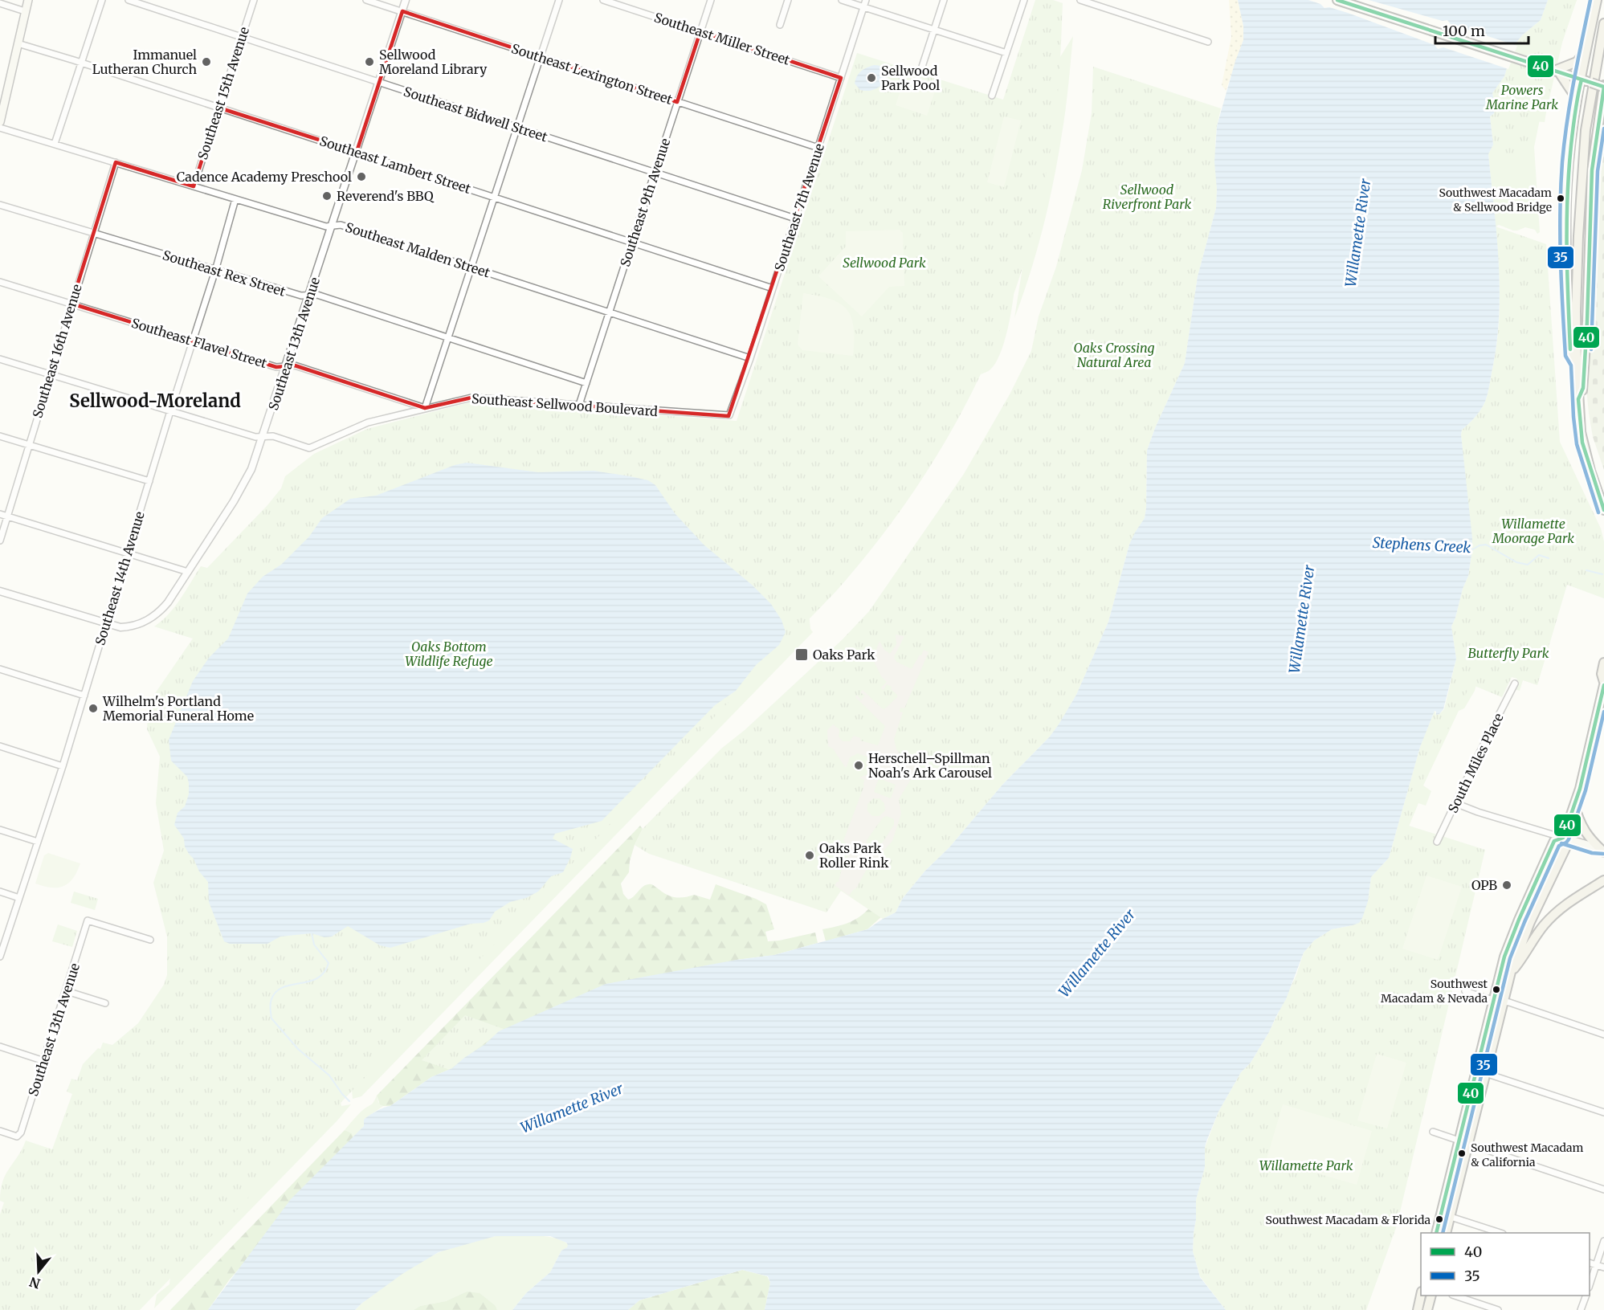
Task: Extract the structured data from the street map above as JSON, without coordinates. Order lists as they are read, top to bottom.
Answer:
{
  "streets": {
    "street": [
      "Southeast Miller Street",
      "Southeast Lexington Street",
      "Southeast 15th Avenue",
      "Southeast Bidwell Street",
      "Southeast Lambert Street",
      "Southeast 9th Avenue",
      "Southeast 7th Avenue",
      "Southeast Malden Street",
      "Southeast Rex Street",
      "Southeast Flavel Street",
      "Southeast 13th Avenue",
      "Southeast 16th Avenue",
      "Southeast Sellwood Boulevard",
      "Southeast 14th Avenue",
      "South Miles Place"
    ]
  },
  "crossings": [
    ["Southeast Miller Street", "Southeast 9th Avenue"],
    ["Southeast Miller Street", "Southeast 7th Avenue"],
    ["Southeast Lexington Street", "Southeast 9th Avenue"],
    ["Southeast Lexington Street", "Southeast 7th Avenue"],
    ["Southeast Lexington Street", "Southeast 13th Avenue"],
    ["Southeast 15th Avenue", "Southeast Bidwell Street"],
    ["Southeast 15th Avenue", "Southeast Lambert Street"],
    ["Southeast 15th Avenue", "Southeast Malden Street"],
    ["Southeast Bidwell Street", "Southeast 9th Avenue"],
    ["Southeast Bidwell Street", "Southeast 7th Avenue"],
    ["Southeast Bidwell Street", "Southeast 13th Avenue"],
    ["Southeast Lambert Street", "Southeast 9th Avenue"],
    ["Southeast Lambert Street", "Southeast 7th Avenue"],
    ["Southeast Lambert Street", "Southeast 13th Avenue"],
    ["Southeast 9th Avenue", "Southeast Malden Street"],
    ["Southeast 9th Avenue", "Southeast Rex Street"],
    ["Southeast 9th Avenue", "Southeast Sellwood Boulevard"],
    ["Southeast 7th Avenue", "Southeast Malden Street"],
    ["Southeast 7th Avenue", "Southeast Sellwood Boulevard"],
    ["Southeast Malden Street", "Southeast 13th Avenue"],
    ["Southeast Malden Street", "Southeast 16th Avenue"],
    ["Southeast Malden Street", "Southeast 14th Avenue"],
    ["Southeast Rex Street", "Southeast 13th Avenue"],
    ["Southeast Rex Street", "Southeast 16th Avenue"],
    ["Southeast Rex Street", "Southeast 14th Avenue"],
    ["Southeast Flavel Street", "Southeast 13th Avenue"],
    ["Southeast Flavel Street", "Southeast 16th Avenue"],
    ["Southeast Flavel Street", "Southeast Sellwood Boulevard"],
    ["Southeast Flavel Street", "Southeast 14th Avenue"],
    ["Southeast 13th Avenue", "Southeast Sellwood Boulevard"],
    ["Southeast 13th Avenue", "Southeast 14th Avenue"],
    ["Southeast 16th Avenue", "Southeast Sellwood Boulevard"],
    ["Southeast Sellwood Boulevard", "Southeast 14th Avenue"]
  ],
  "districts": ["Sellwood-Moreland"],
  "water": ["Willamette River", "Stephens Creek"],
  "parks": [
    "Powers Marine Park",
    "Sellwood Riverfront Park",
    "Sellwood Park",
    "Oaks Crossing Natural Area",
    "Willamette Moorage Park",
    "Oaks Bottom Wildlife Refuge",
    "Butterfly Park",
    "Willamette Park"
  ],
  "places": {
    "other": [
      "Immanuel Lutheran Church",
      "Sellwood Moreland Library",
      "Sellwood Park Pool",
      "Cadence Academy Preschool",
      "Reverend's BBQ",
      "Southwest Macadam & Sellwood Bridge",
      "Wilhelm's Portland Memorial Funeral Home",
      "Herschell–Spillman Noah's Ark Carousel",
      "Oaks Park Roller Rink",
      "OPB",
      "Southwest Macadam & Nevada",
      "Southwest Macadam & California",
      "Southwest Macadam & Florida"
    ],
    "transit": ["Oaks Park"]
  },
  "lines": ["transit line 40", "transit line 35"],
  "legend": ["40", "35"],
  "scale_bar": "100 m",
  "north": "bottom"
}
